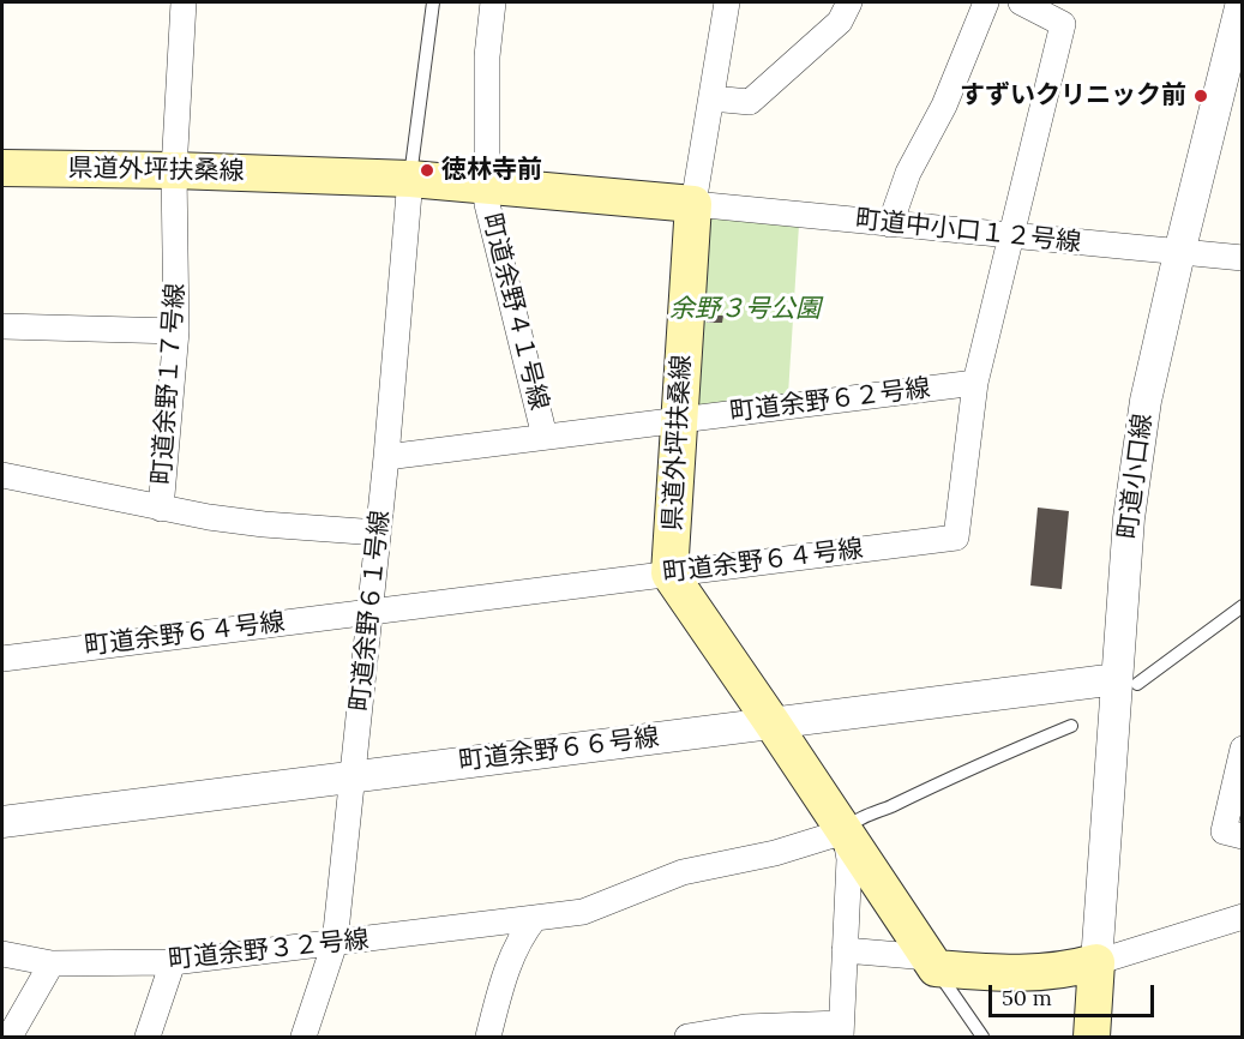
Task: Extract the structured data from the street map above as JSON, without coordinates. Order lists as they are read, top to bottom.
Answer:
{
  "streets": {
    "main road": ["県道外坪扶桑線"],
    "street": [
      "町道中小口１２号線",
      "町道余野４１号線",
      "町道余野１７号線",
      "町道余野６２号線",
      "町道小口線",
      "町道余野６４号線",
      "町道余野６１号線",
      "町道余野６６号線",
      "町道余野３２号線"
    ]
  },
  "crossings": [
    ["県道外坪扶桑線", "町道中小口１２号線"],
    ["県道外坪扶桑線", "町道余野４１号線"],
    ["県道外坪扶桑線", "町道余野１７号線"],
    ["県道外坪扶桑線", "町道余野６２号線"],
    ["県道外坪扶桑線", "町道余野６４号線"],
    ["県道外坪扶桑線", "町道余野６１号線"],
    ["町道中小口１２号線", "町道小口線"],
    ["町道中小口１２号線", "町道余野６４号線"],
    ["町道余野４１号線", "町道余野６２号線"],
    ["町道余野６２号線", "町道余野６４号線"],
    ["町道余野６２号線", "町道余野６１号線"],
    ["町道小口線", "町道余野６６号線"],
    ["町道余野６４号線", "町道余野６１号線"],
    ["町道余野６１号線", "町道余野６６号線"],
    ["町道余野６１号線", "町道余野３２号線"]
  ],
  "parks": ["余野３号公園"],
  "places": ["すずいクリニック前", "徳林寺前"],
  "scale_bar": "50 m"
}
